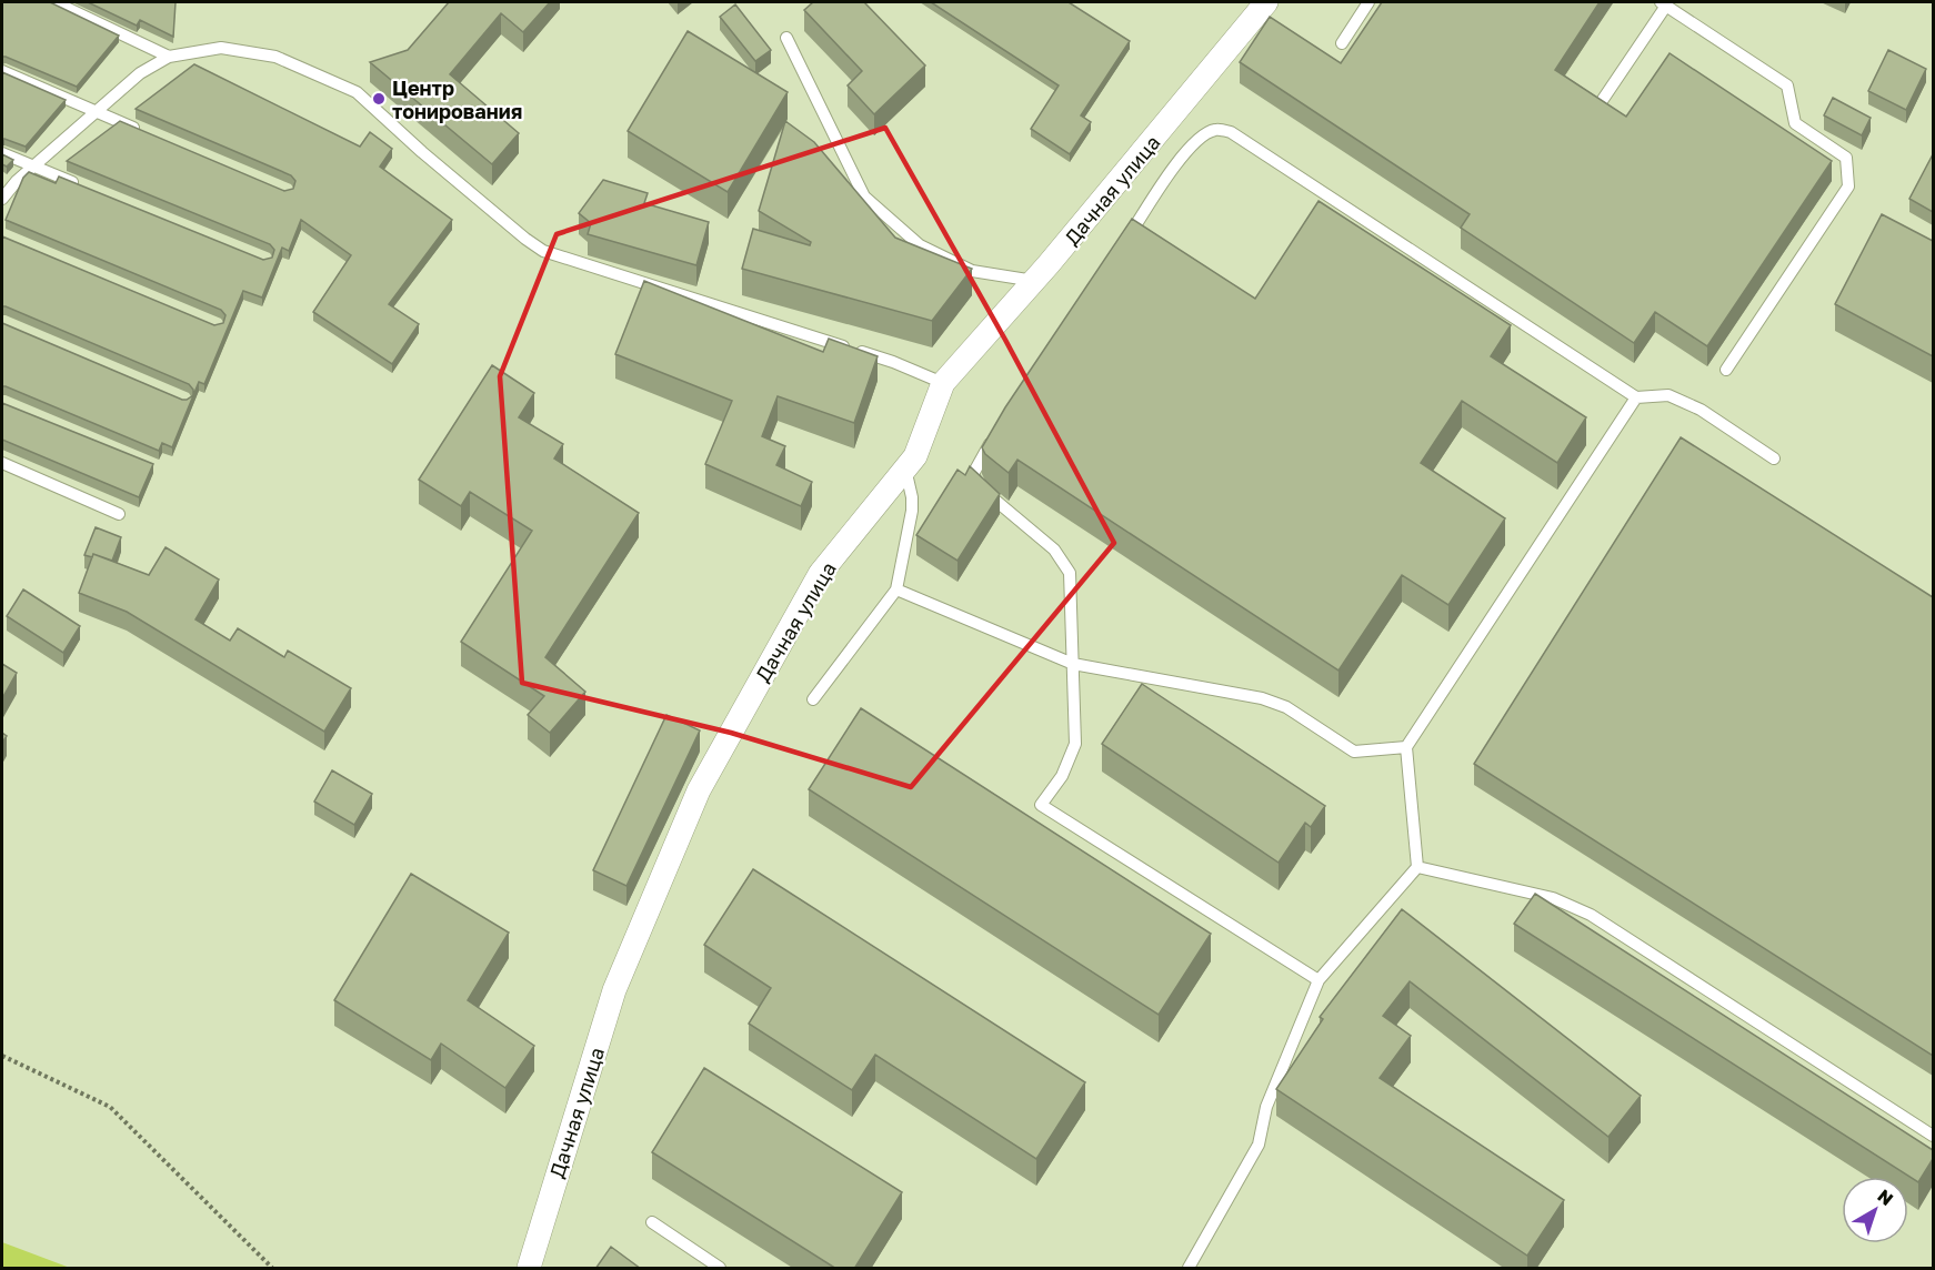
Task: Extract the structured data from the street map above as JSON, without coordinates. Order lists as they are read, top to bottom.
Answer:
{
  "streets": {
    "street": ["Дачная улица"]
  },
  "places": ["Центр тонирования"],
  "north": "top right"
}
